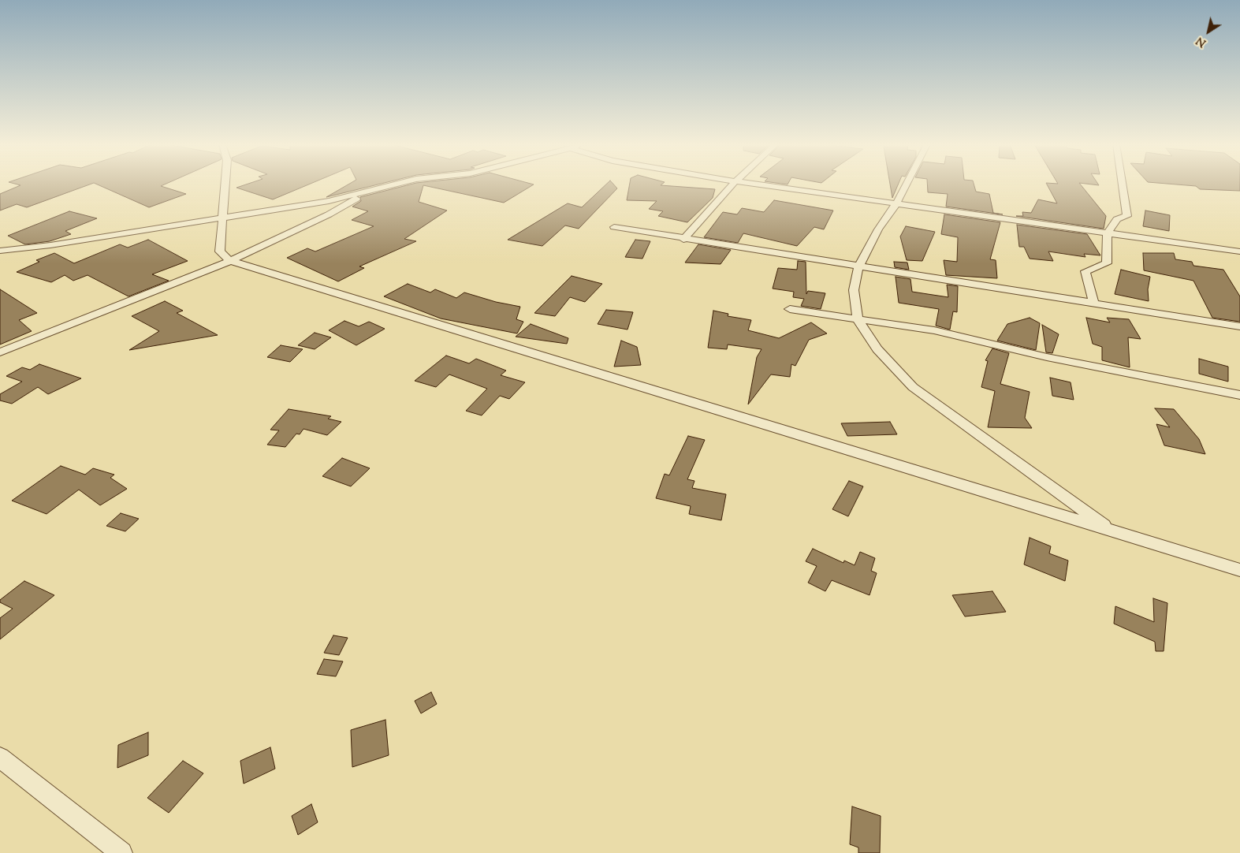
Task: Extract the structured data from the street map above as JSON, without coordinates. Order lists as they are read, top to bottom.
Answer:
{
  "north": "bottom left"
}
